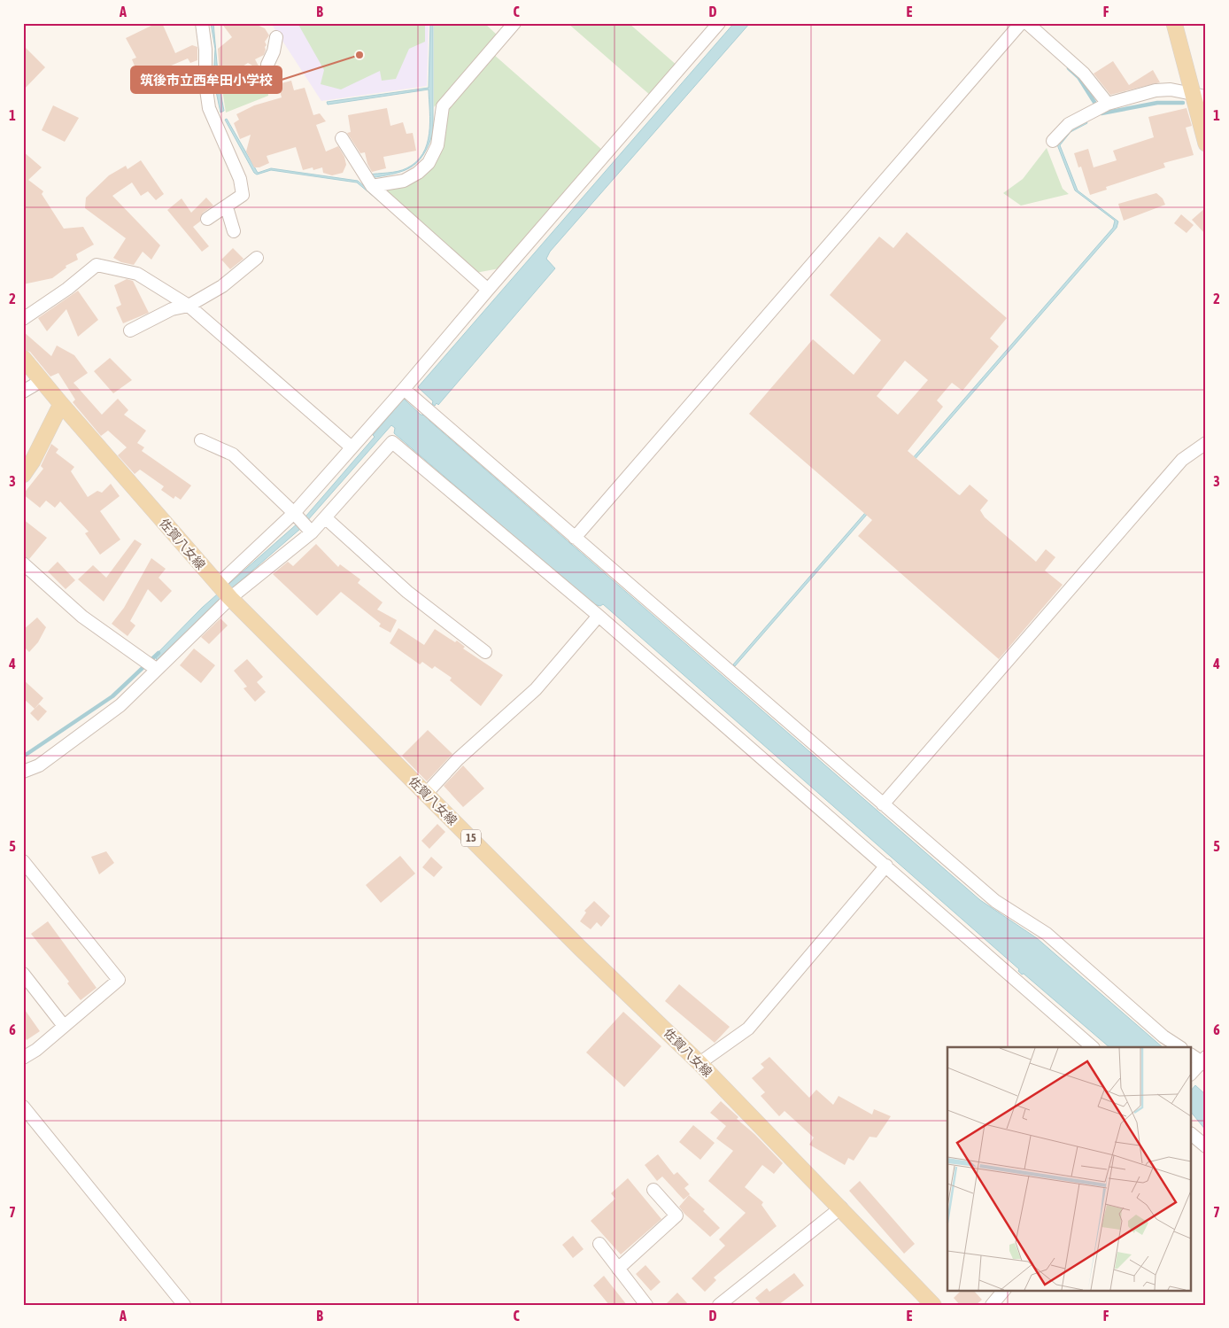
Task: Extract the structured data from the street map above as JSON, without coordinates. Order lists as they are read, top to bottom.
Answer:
{
  "streets": {
    "main road": ["佐賀八女線", "15"]
  },
  "places": ["筑後市立西牟田小学校"],
  "grid": {
    "columns": [
      "A",
      "B",
      "C",
      "D",
      "E",
      "F"
    ],
    "rows": [
      "1",
      "2",
      "3",
      "4",
      "5",
      "6",
      "7"
    ]
  }
}
